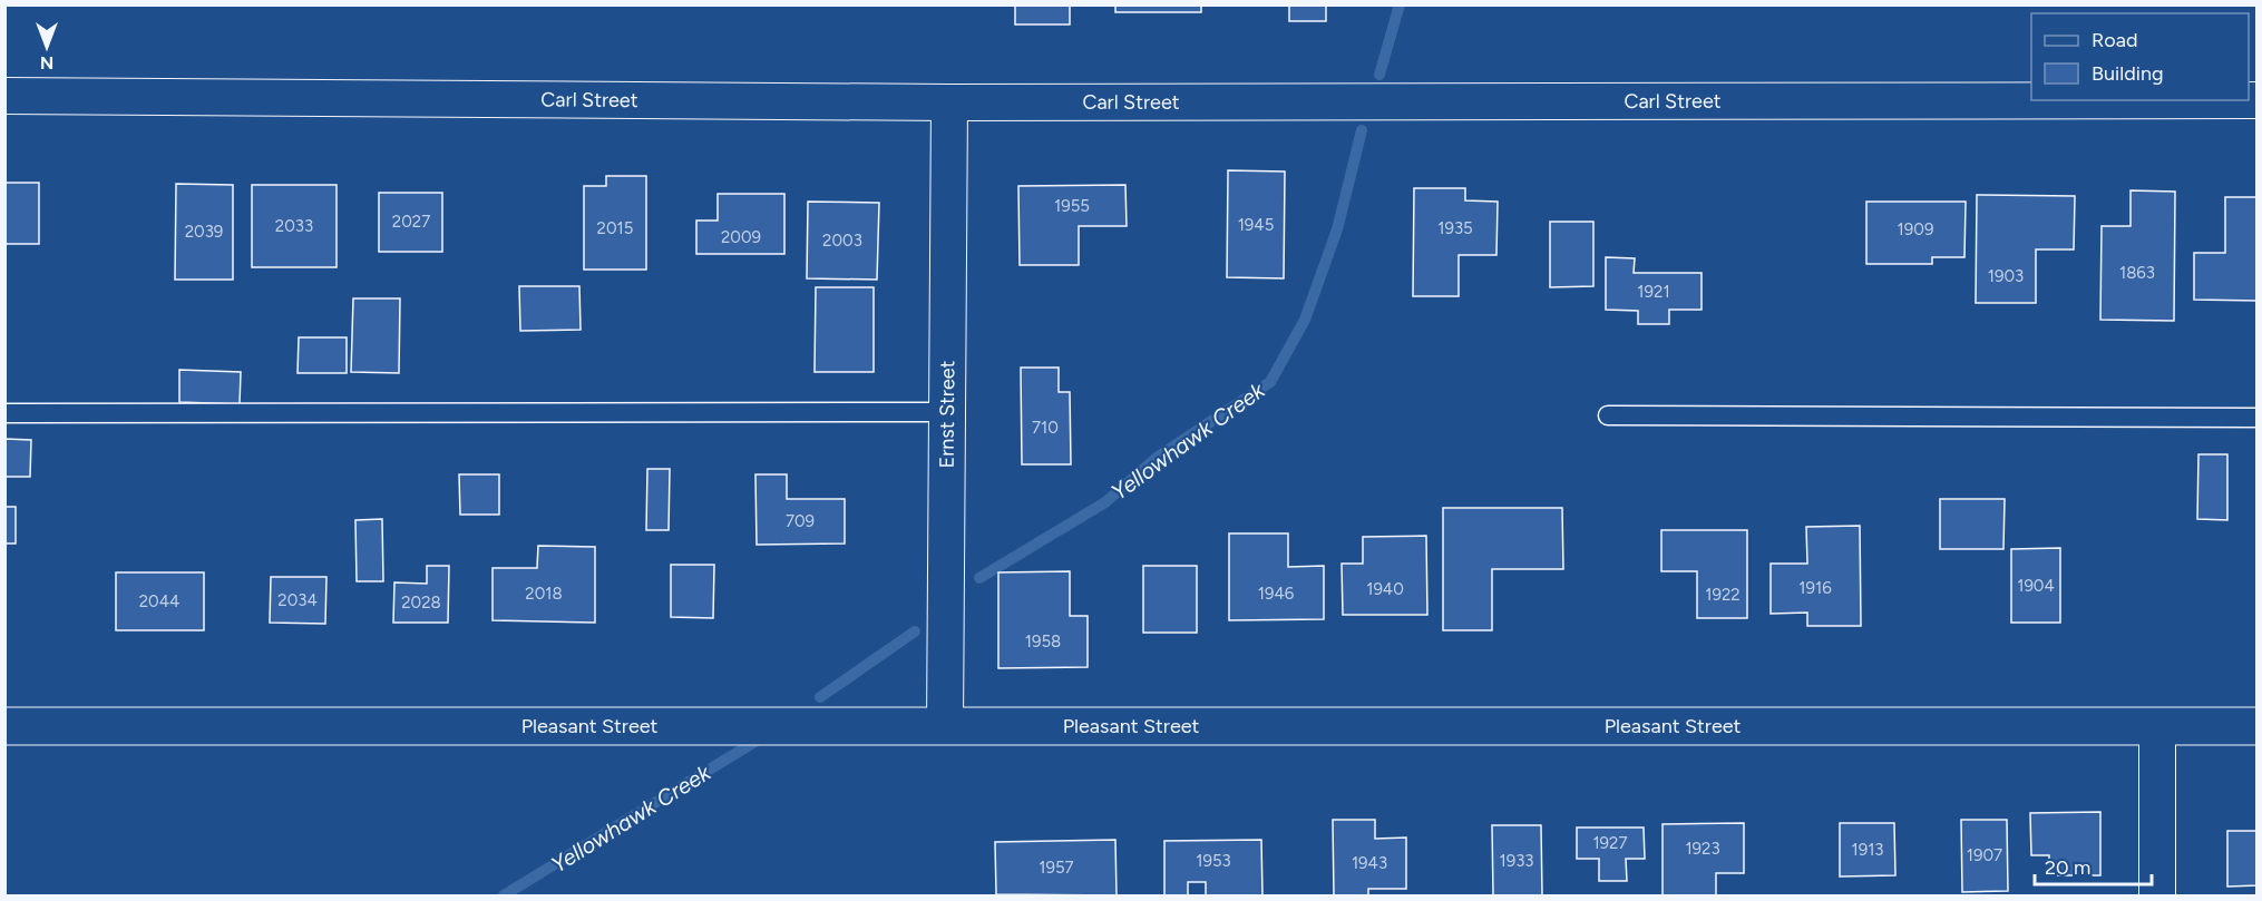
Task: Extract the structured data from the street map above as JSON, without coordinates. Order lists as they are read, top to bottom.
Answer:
{
  "streets": {
    "street": ["Carl Street", "Ernst Street", "Pleasant Street"]
  },
  "crossings": [
    ["Carl Street", "Ernst Street"],
    ["Ernst Street", "Pleasant Street"]
  ],
  "water": ["Yellowhawk Creek"],
  "house_numbers": [
    "1955",
    "2027",
    "1945",
    "2033",
    "2015",
    "1935",
    "1909",
    "2039",
    "2009",
    "2003",
    "1863",
    "1903",
    "1921",
    "710",
    "709",
    "1904",
    "1916",
    "1940",
    "2018",
    "1946",
    "1922",
    "2034",
    "2044",
    "2028",
    "1958",
    "1927",
    "1923",
    "1913",
    "1907",
    "1953",
    "1933",
    "1943",
    "1957"
  ],
  "legend": ["Road", "Building"],
  "scale_bar": "20 m",
  "north": "bottom"
}
